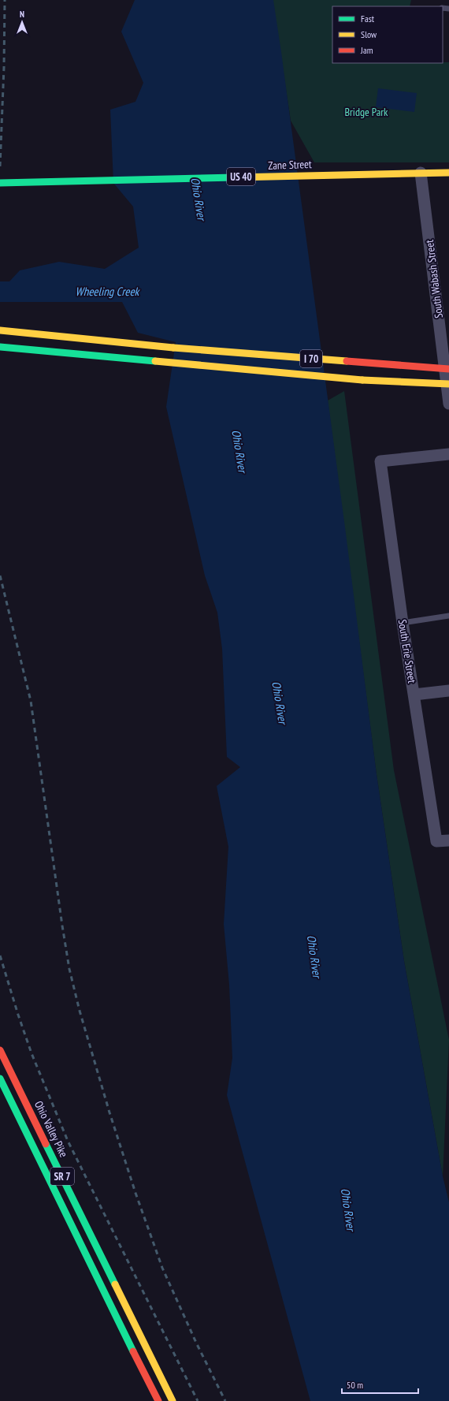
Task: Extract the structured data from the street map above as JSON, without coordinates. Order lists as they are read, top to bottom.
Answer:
{
  "streets": {
    "main road": [
      "Zane Street",
      "US 40",
      "I 70",
      "Ohio Valley Pike",
      "SR 7"
    ],
    "street": ["South Wabash Street", "South Erie Street"]
  },
  "crossings": [
    ["Zane Street", "South Wabash Street"]
  ],
  "water": ["Ohio River", "Wheeling Creek"],
  "parks": ["Bridge Park"],
  "legend": ["Fast", "Slow", "Jam"],
  "scale_bar": "50 m",
  "north": "top"
}
